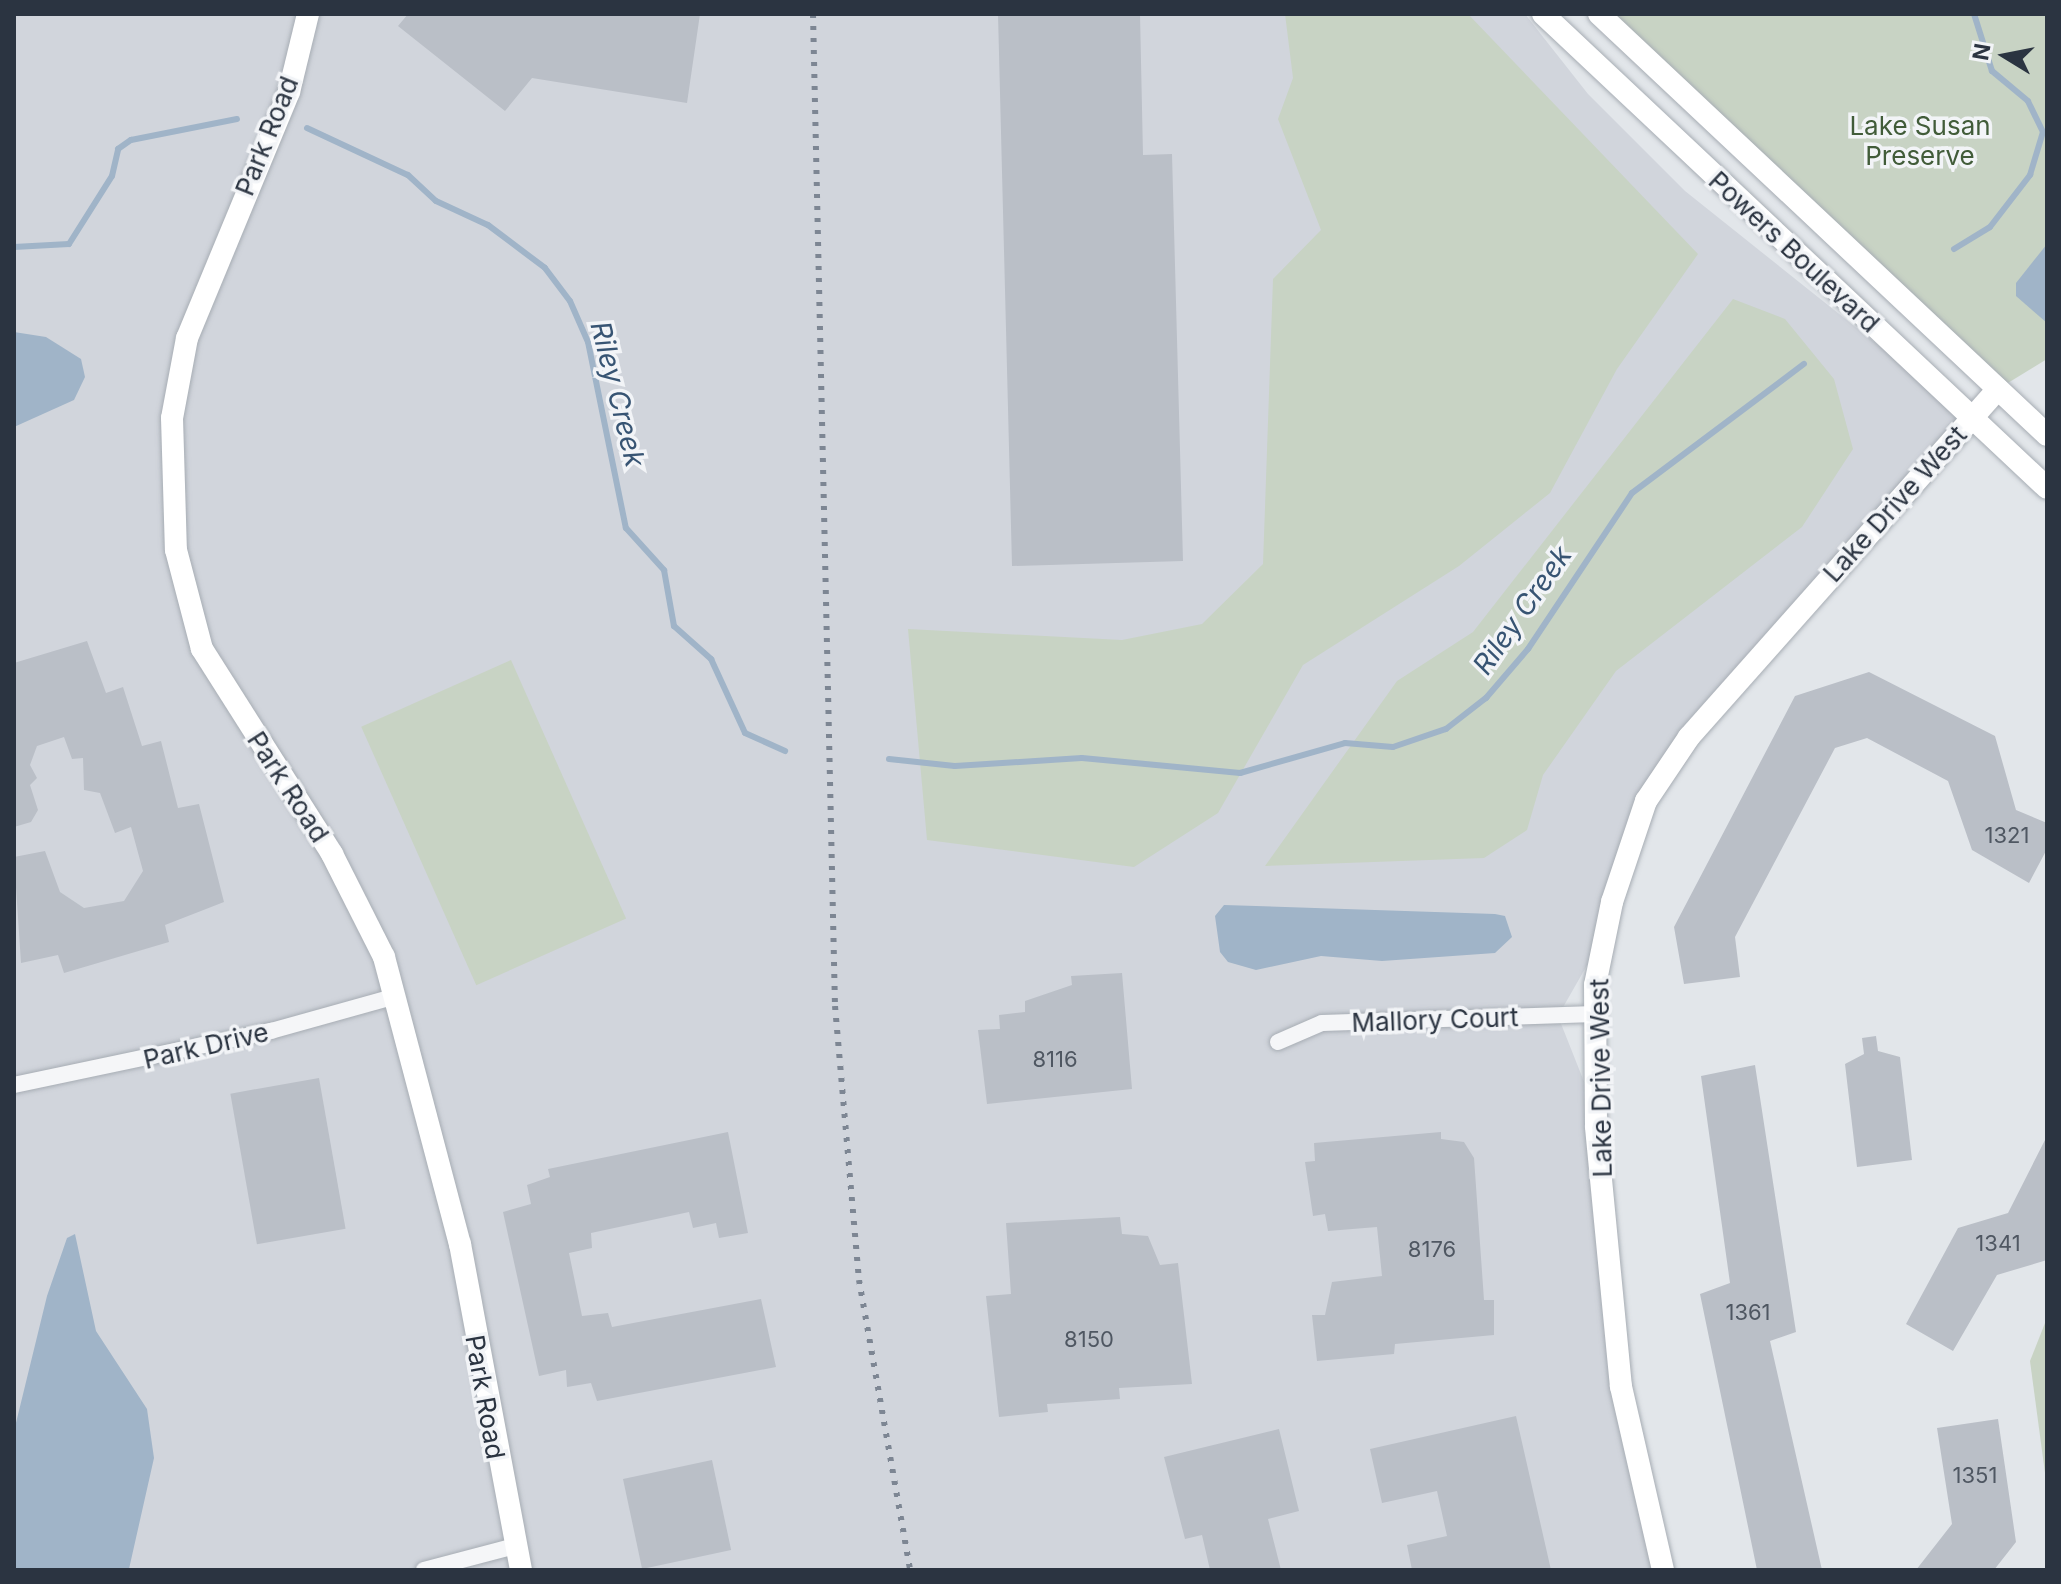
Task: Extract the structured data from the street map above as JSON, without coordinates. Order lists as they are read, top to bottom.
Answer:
{
  "streets": {
    "street": [
      "Park Road",
      "Powers Boulevard",
      "Lake Drive West",
      "Mallory Court",
      "Park Drive"
    ]
  },
  "crossings": [
    ["Park Road", "Park Drive"],
    ["Powers Boulevard", "Lake Drive West"],
    ["Lake Drive West", "Mallory Court"]
  ],
  "water": ["Riley Creek"],
  "parks": ["Lake Susan Preserve"],
  "house_numbers": [
    "1321",
    "8116",
    "1341",
    "8176",
    "1361",
    "8150",
    "1351"
  ],
  "north": "left"
}
